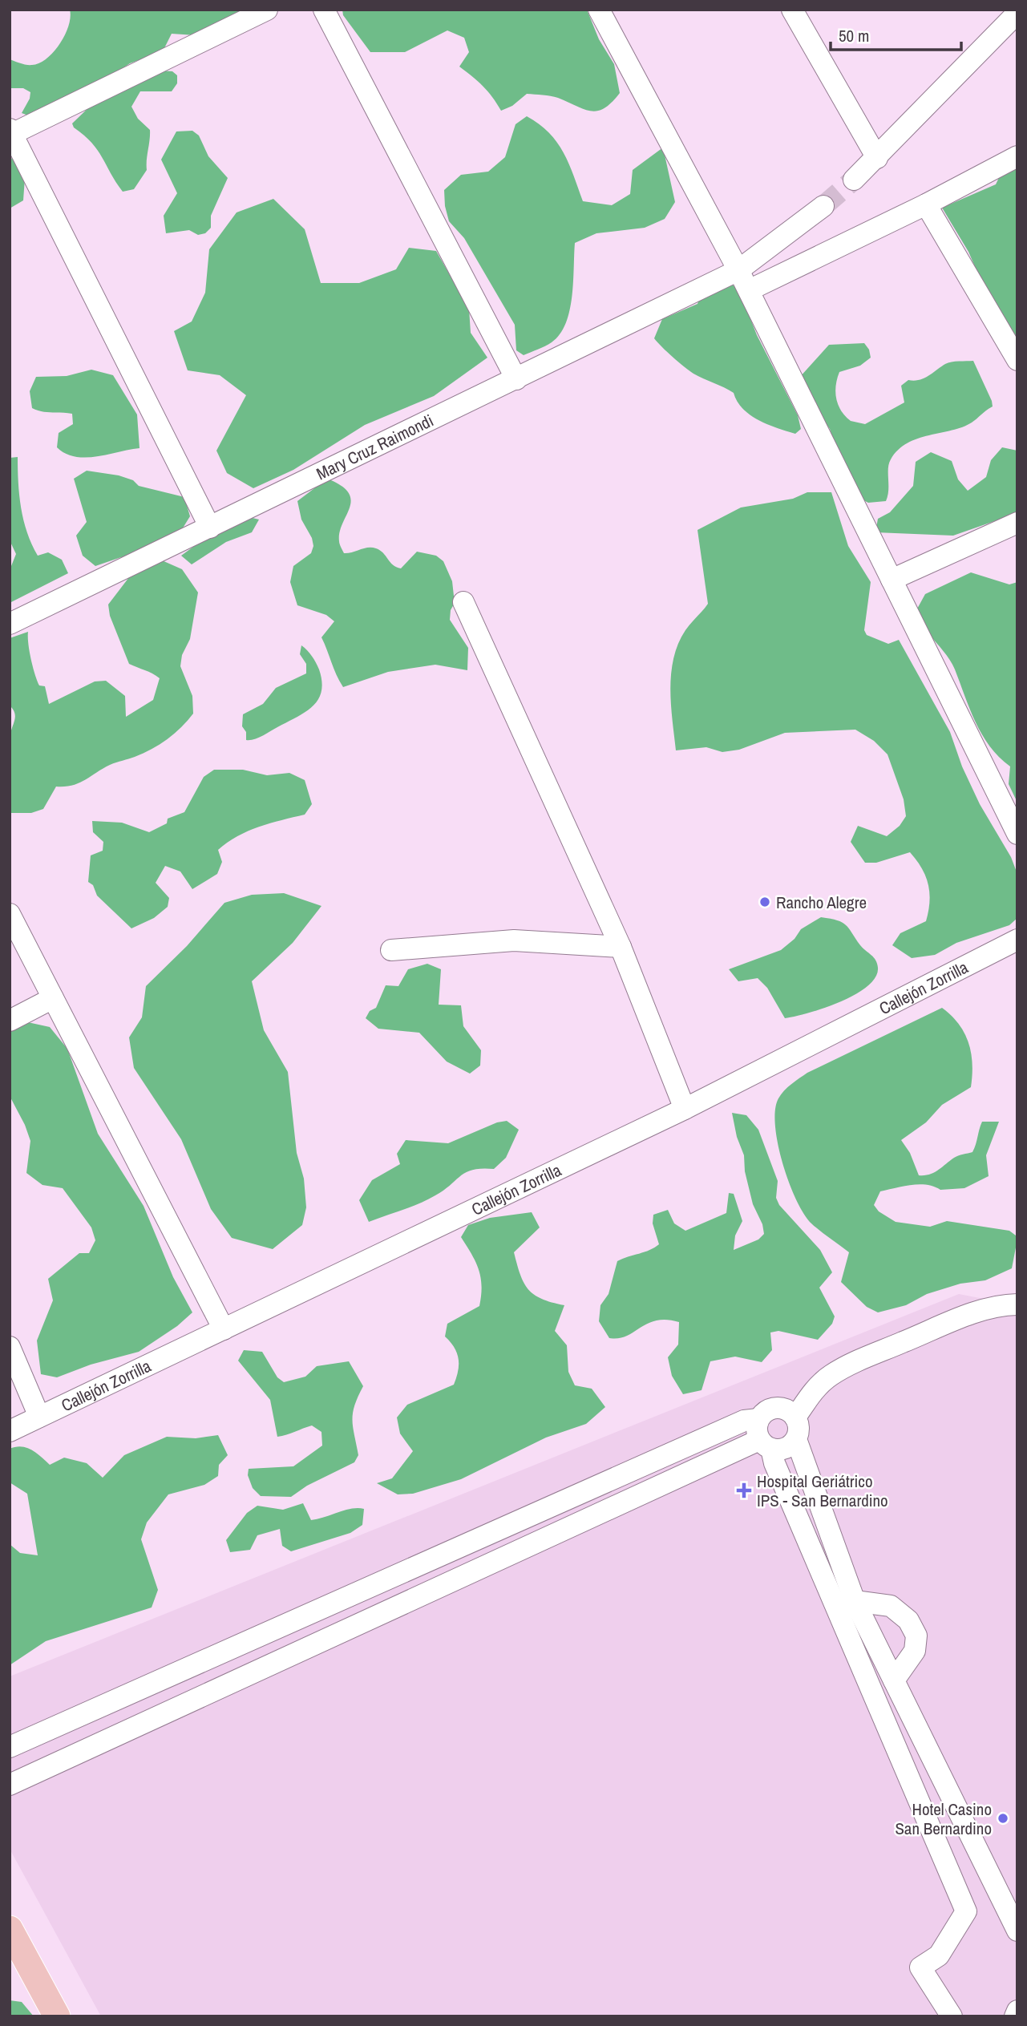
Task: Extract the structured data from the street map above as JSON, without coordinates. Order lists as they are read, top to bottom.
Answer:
{
  "streets": {
    "street": ["Mary Cruz Raimondi", "Callejón Zorrilla"]
  },
  "places": {
    "other": ["Rancho Alegre", "Hotel Casino San Bernardino"],
    "health": ["Hospital Geriátrico IPS - San Bernardino"]
  },
  "scale_bar": "50 m"
}
